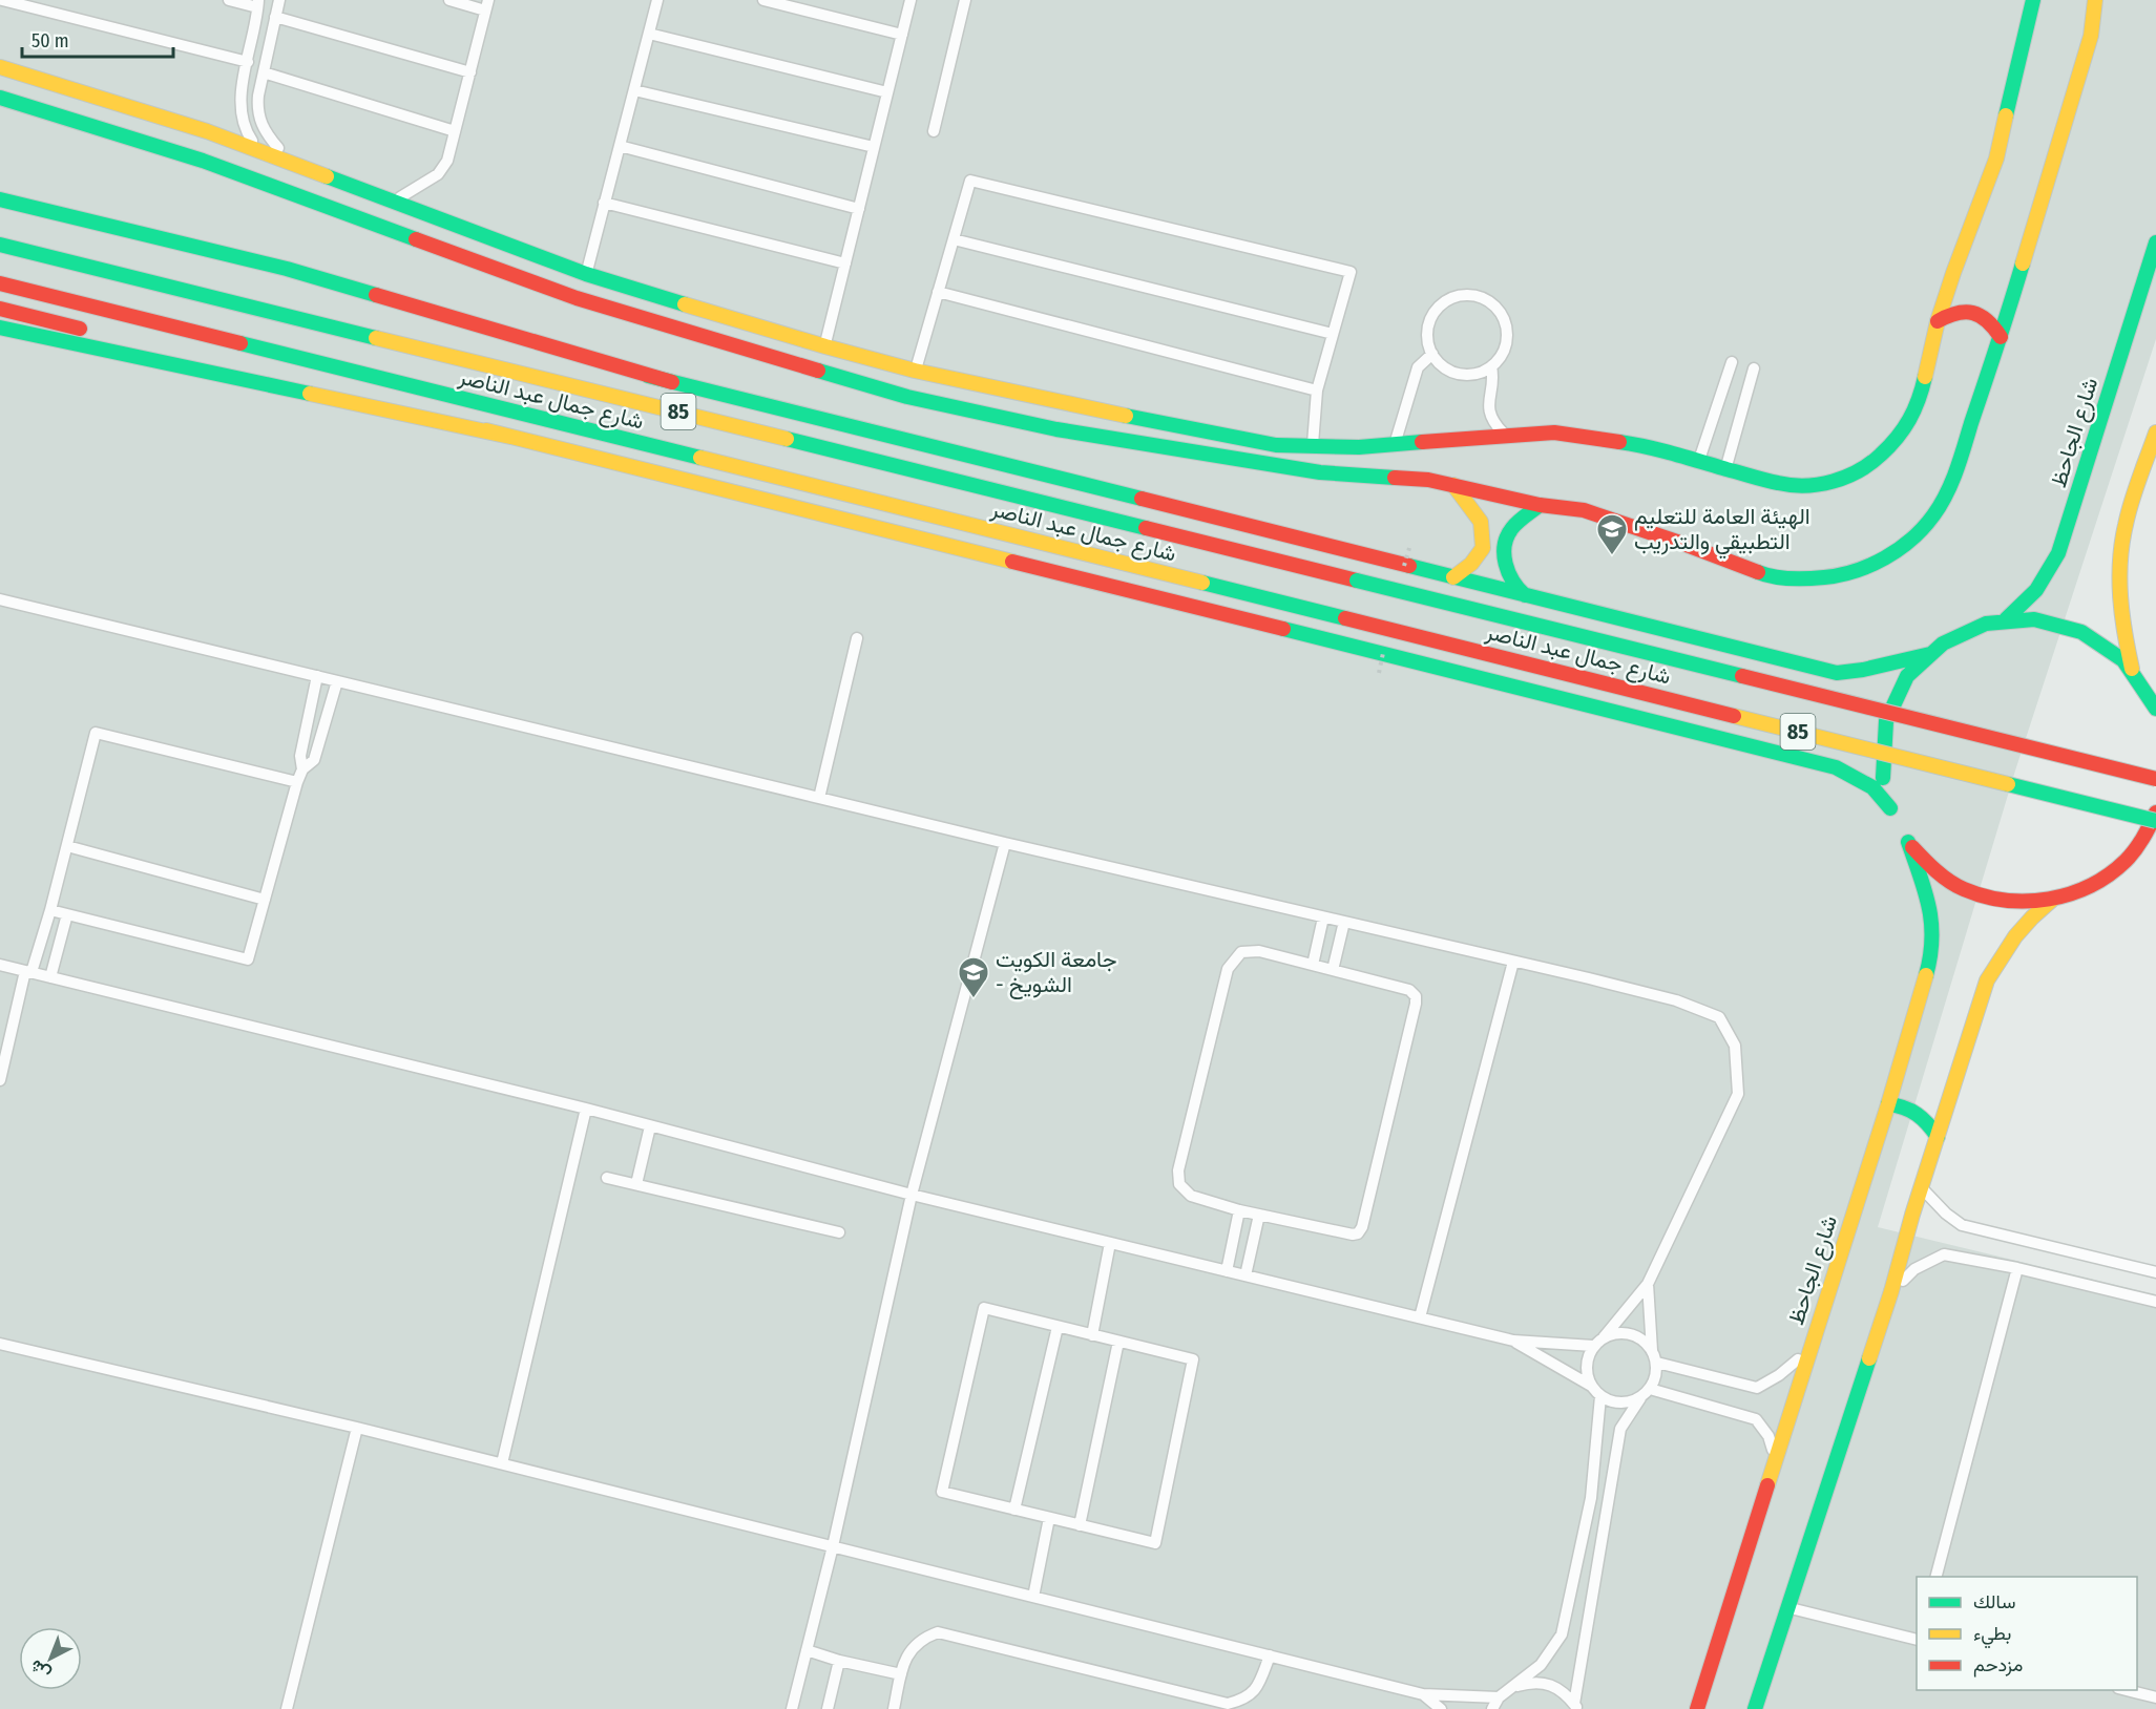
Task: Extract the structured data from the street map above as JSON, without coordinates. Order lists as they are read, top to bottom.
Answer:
{
  "streets": {
    "main road": ["شارع جمال عبد الناصر", "85", "شارع الجاحظ"]
  },
  "places": {
    "school or university": ["الهيئة العامة للتعليم التطبيقي والتدريب", "جامعة الكويت - الشويخ"]
  },
  "legend": ["سالك", "بطيء", "مزدحم"],
  "scale_bar": "50 m",
  "north": "bottom left"
}
